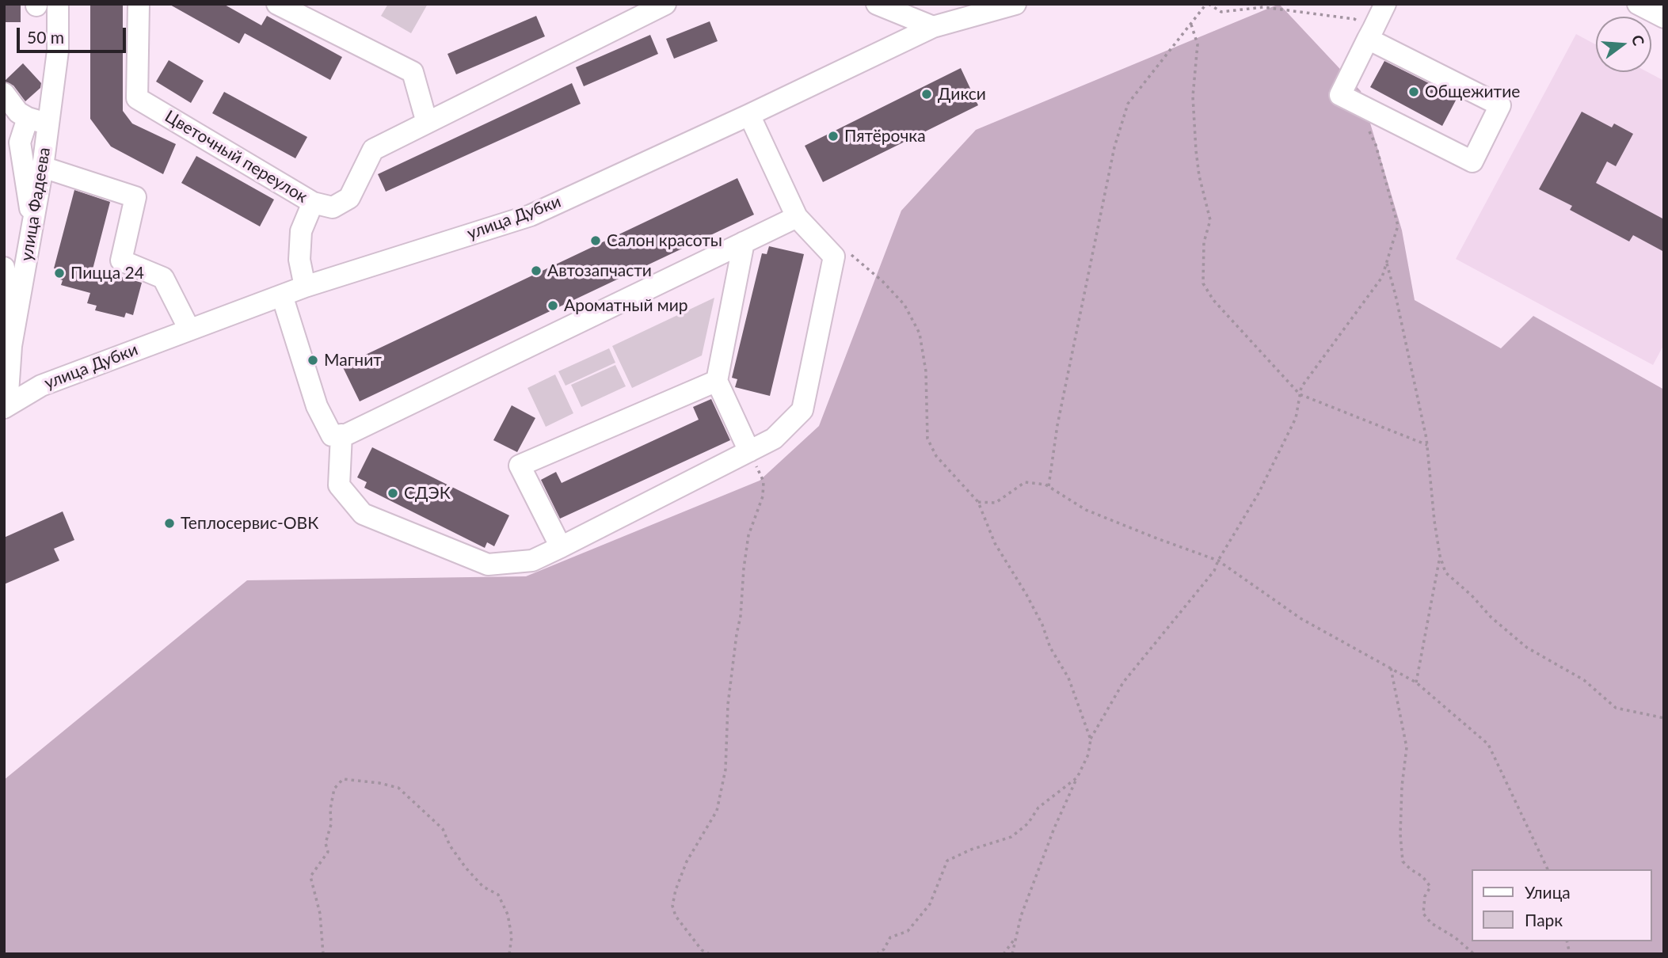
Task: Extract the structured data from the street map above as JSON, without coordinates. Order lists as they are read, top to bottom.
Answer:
{
  "streets": {
    "street": ["Цветочный переулок", "улица Фадеева", "улица Дубки"]
  },
  "crossings": [
    ["улица Фадеева", "улица Дубки"]
  ],
  "places": [
    "Общежитие",
    "Дикси",
    "Пятёрочка",
    "Салон красоты",
    "Автозапчасти",
    "Пицца 24",
    "Ароматный мир",
    "Магнит",
    "СДЭК",
    "Теплосервис-ОВК"
  ],
  "legend": ["Улица", "Парк"],
  "scale_bar": "50 m",
  "north": "right"
}
